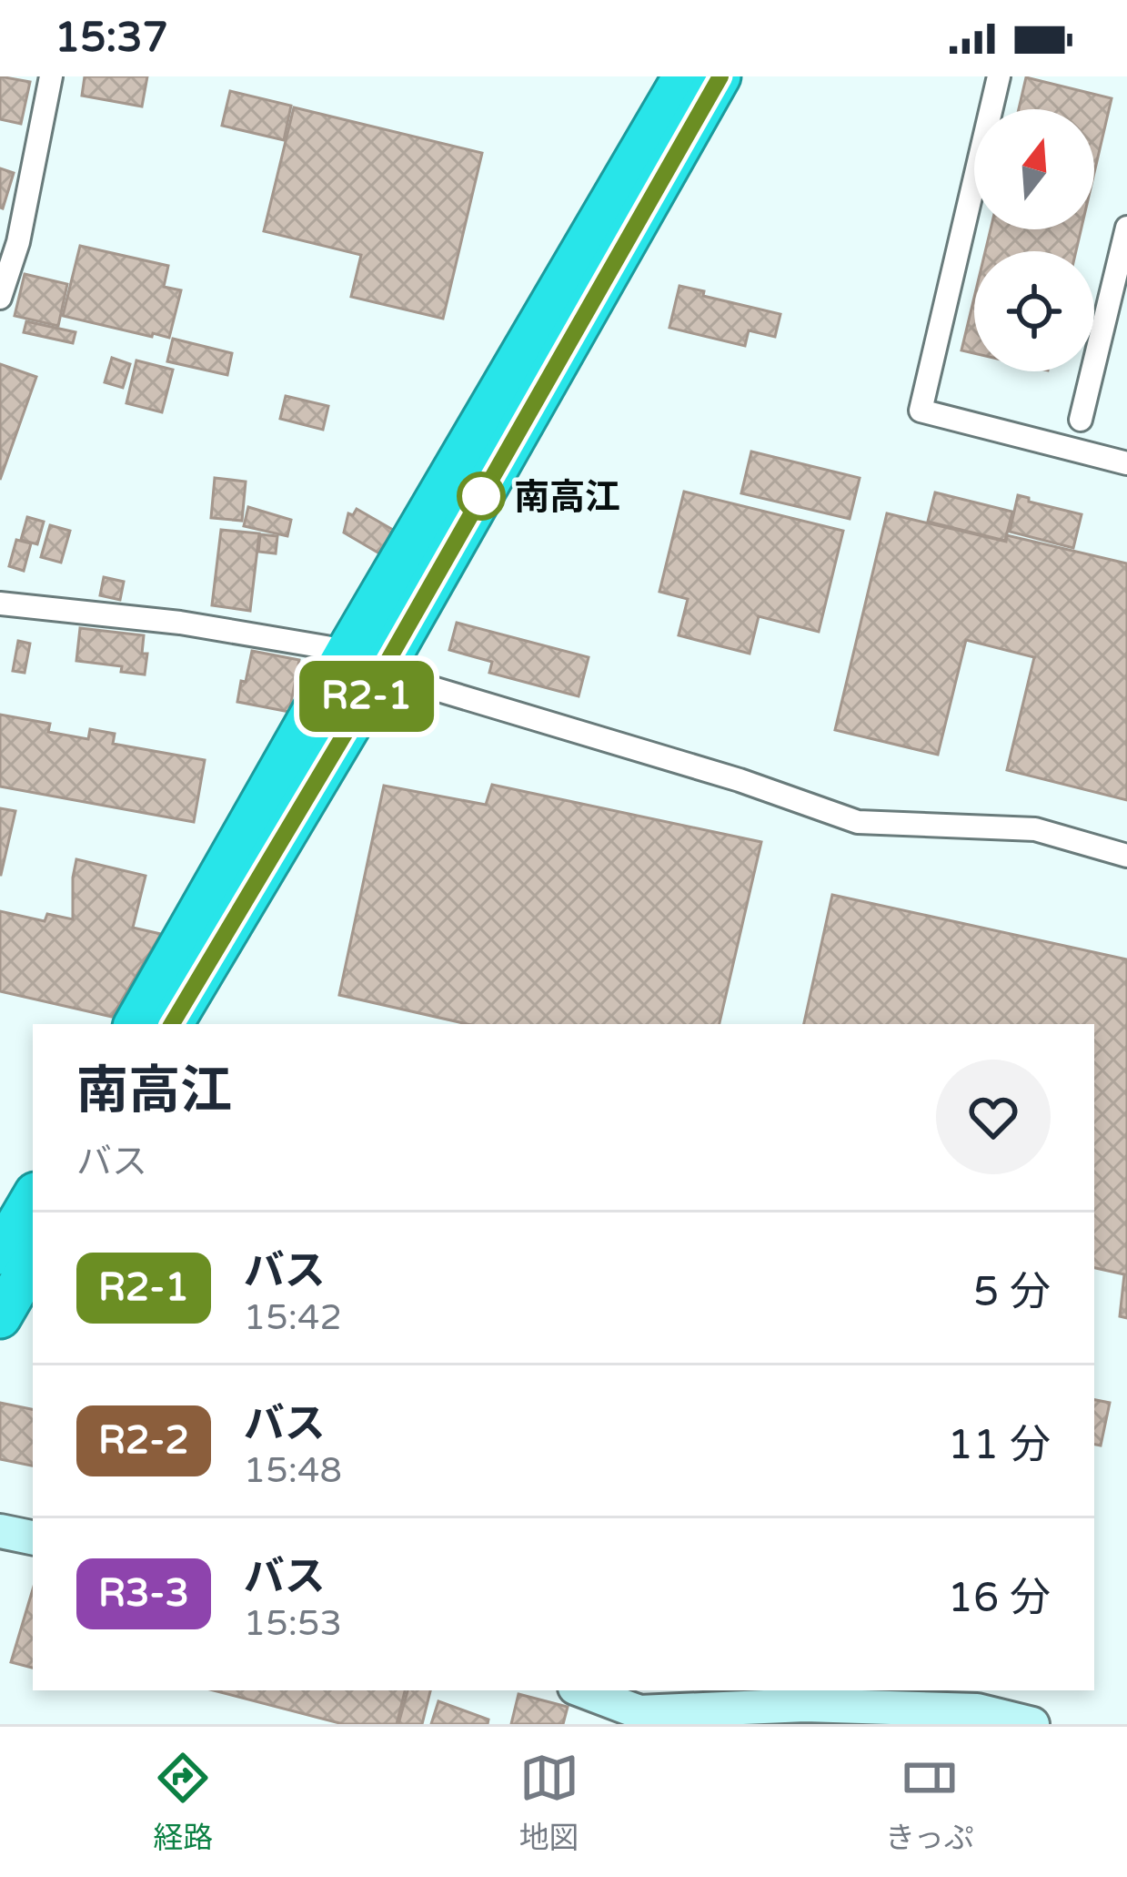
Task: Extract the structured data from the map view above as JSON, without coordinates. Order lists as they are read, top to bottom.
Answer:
{
  "places": ["南高江"],
  "lines": ["bus line R2-1"],
  "north": "top",
  "page": {
    "status": "15:37",
    "on_map": "R2-1",
    "heading": ["南高江", "バス"],
    "list": [
      {
        "mark": "R2-1",
        "name": "バス",
        "note": "15:42",
        "value": "5 分"
      },
      {
        "mark": "R2-2",
        "name": "バス",
        "note": "15:48",
        "value": "11 分"
      },
      {
        "mark": "R3-3",
        "name": "バス",
        "note": "15:53",
        "value": "16 分"
      }
    ],
    "tabs": ["経路", "地図", "きっぷ"]
  }
}
